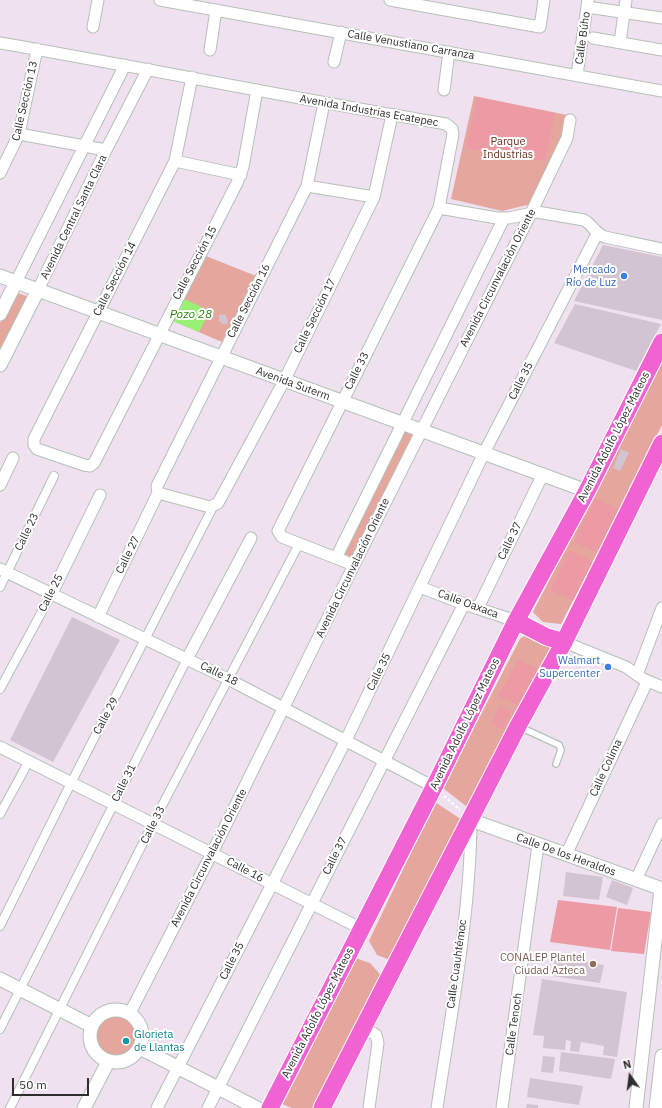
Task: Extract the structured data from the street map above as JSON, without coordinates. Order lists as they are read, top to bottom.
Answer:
{
  "streets": {
    "main road": ["Avenida Adolfo López Mateos"],
    "street": [
      "Calle Búho",
      "Calle Venustiano Carranza",
      "Calle Sección 13",
      "Avenida Industrias Ecatepec",
      "Avenida Central Santa Clara",
      "Calle Sección 15",
      "Avenida Circunvalación Oriente",
      "Calle Sección 14",
      "Calle Sección 16",
      "Calle Sección 17",
      "Calle 33",
      "Calle 35",
      "Avenida Suterm",
      "Calle 23",
      "Calle 37",
      "Calle 27",
      "Calle 25",
      "Calle Oaxaca",
      "Calle 18",
      "Calle 29",
      "Calle Colima",
      "Calle 31",
      "Calle De los Heraldos",
      "Calle 16",
      "Calle Cuauhtémoc",
      "Calle Tenoch"
    ]
  },
  "crossings": [
    ["Calle Búho", "Calle Venustiano Carranza"],
    ["Calle Sección 13", "Avenida Industrias Ecatepec"],
    ["Avenida Industrias Ecatepec", "Avenida Central Santa Clara"],
    ["Avenida Industrias Ecatepec", "Calle Sección 15"],
    ["Avenida Industrias Ecatepec", "Calle Sección 14"],
    ["Avenida Industrias Ecatepec", "Calle Sección 16"],
    ["Avenida Industrias Ecatepec", "Calle Sección 17"],
    ["Avenida Industrias Ecatepec", "Calle 33"],
    ["Avenida Central Santa Clara", "Avenida Suterm"],
    ["Calle Sección 15", "Calle Sección 14"],
    ["Calle Sección 15", "Avenida Suterm"],
    ["Avenida Circunvalación Oriente", "Avenida Suterm"],
    ["Avenida Circunvalación Oriente", "Calle 18"],
    ["Avenida Circunvalación Oriente", "Calle 16"],
    ["Calle Sección 14", "Avenida Suterm"],
    ["Calle Sección 16", "Avenida Suterm"],
    ["Calle Sección 16", "Calle 27"],
    ["Calle Sección 17", "Avenida Suterm"],
    ["Calle Sección 17", "Calle 29"],
    ["Calle 33", "Avenida Suterm"],
    ["Calle 33", "Calle 18"],
    ["Calle 33", "Calle 16"],
    ["Calle 35", "Avenida Suterm"],
    ["Calle 35", "Calle Oaxaca"],
    ["Calle 35", "Calle 18"],
    ["Calle 35", "Calle 16"],
    ["Avenida Suterm", "Avenida Adolfo López Mateos"],
    ["Avenida Suterm", "Calle 37"],
    ["Avenida Adolfo López Mateos", "Calle Oaxaca"],
    ["Avenida Adolfo López Mateos", "Calle 18"],
    ["Avenida Adolfo López Mateos", "Calle 16"],
    ["Calle 23", "Calle 18"],
    ["Calle 37", "Calle Oaxaca"],
    ["Calle 37", "Calle 18"],
    ["Calle 37", "Calle 16"],
    ["Calle 27", "Calle 18"],
    ["Calle 25", "Calle 18"],
    ["Calle 18", "Calle 29"],
    ["Calle 18", "Calle 31"],
    ["Calle 29", "Calle 16"],
    ["Calle Colima", "Calle De los Heraldos"],
    ["Calle 31", "Calle 16"],
    ["Calle De los Heraldos", "Calle Cuauhtémoc"],
    ["Calle De los Heraldos", "Calle Tenoch"]
  ],
  "water": ["Pozo 28"],
  "parks": ["Parque Industrias"],
  "places": [
    "Mercado Río de Luz",
    "Walmart Supercenter",
    "CONALEP Plantel Ciudad Azteca",
    "Glorieta de Llantas"
  ],
  "scale_bar": "50 m",
  "north": "top"
}
